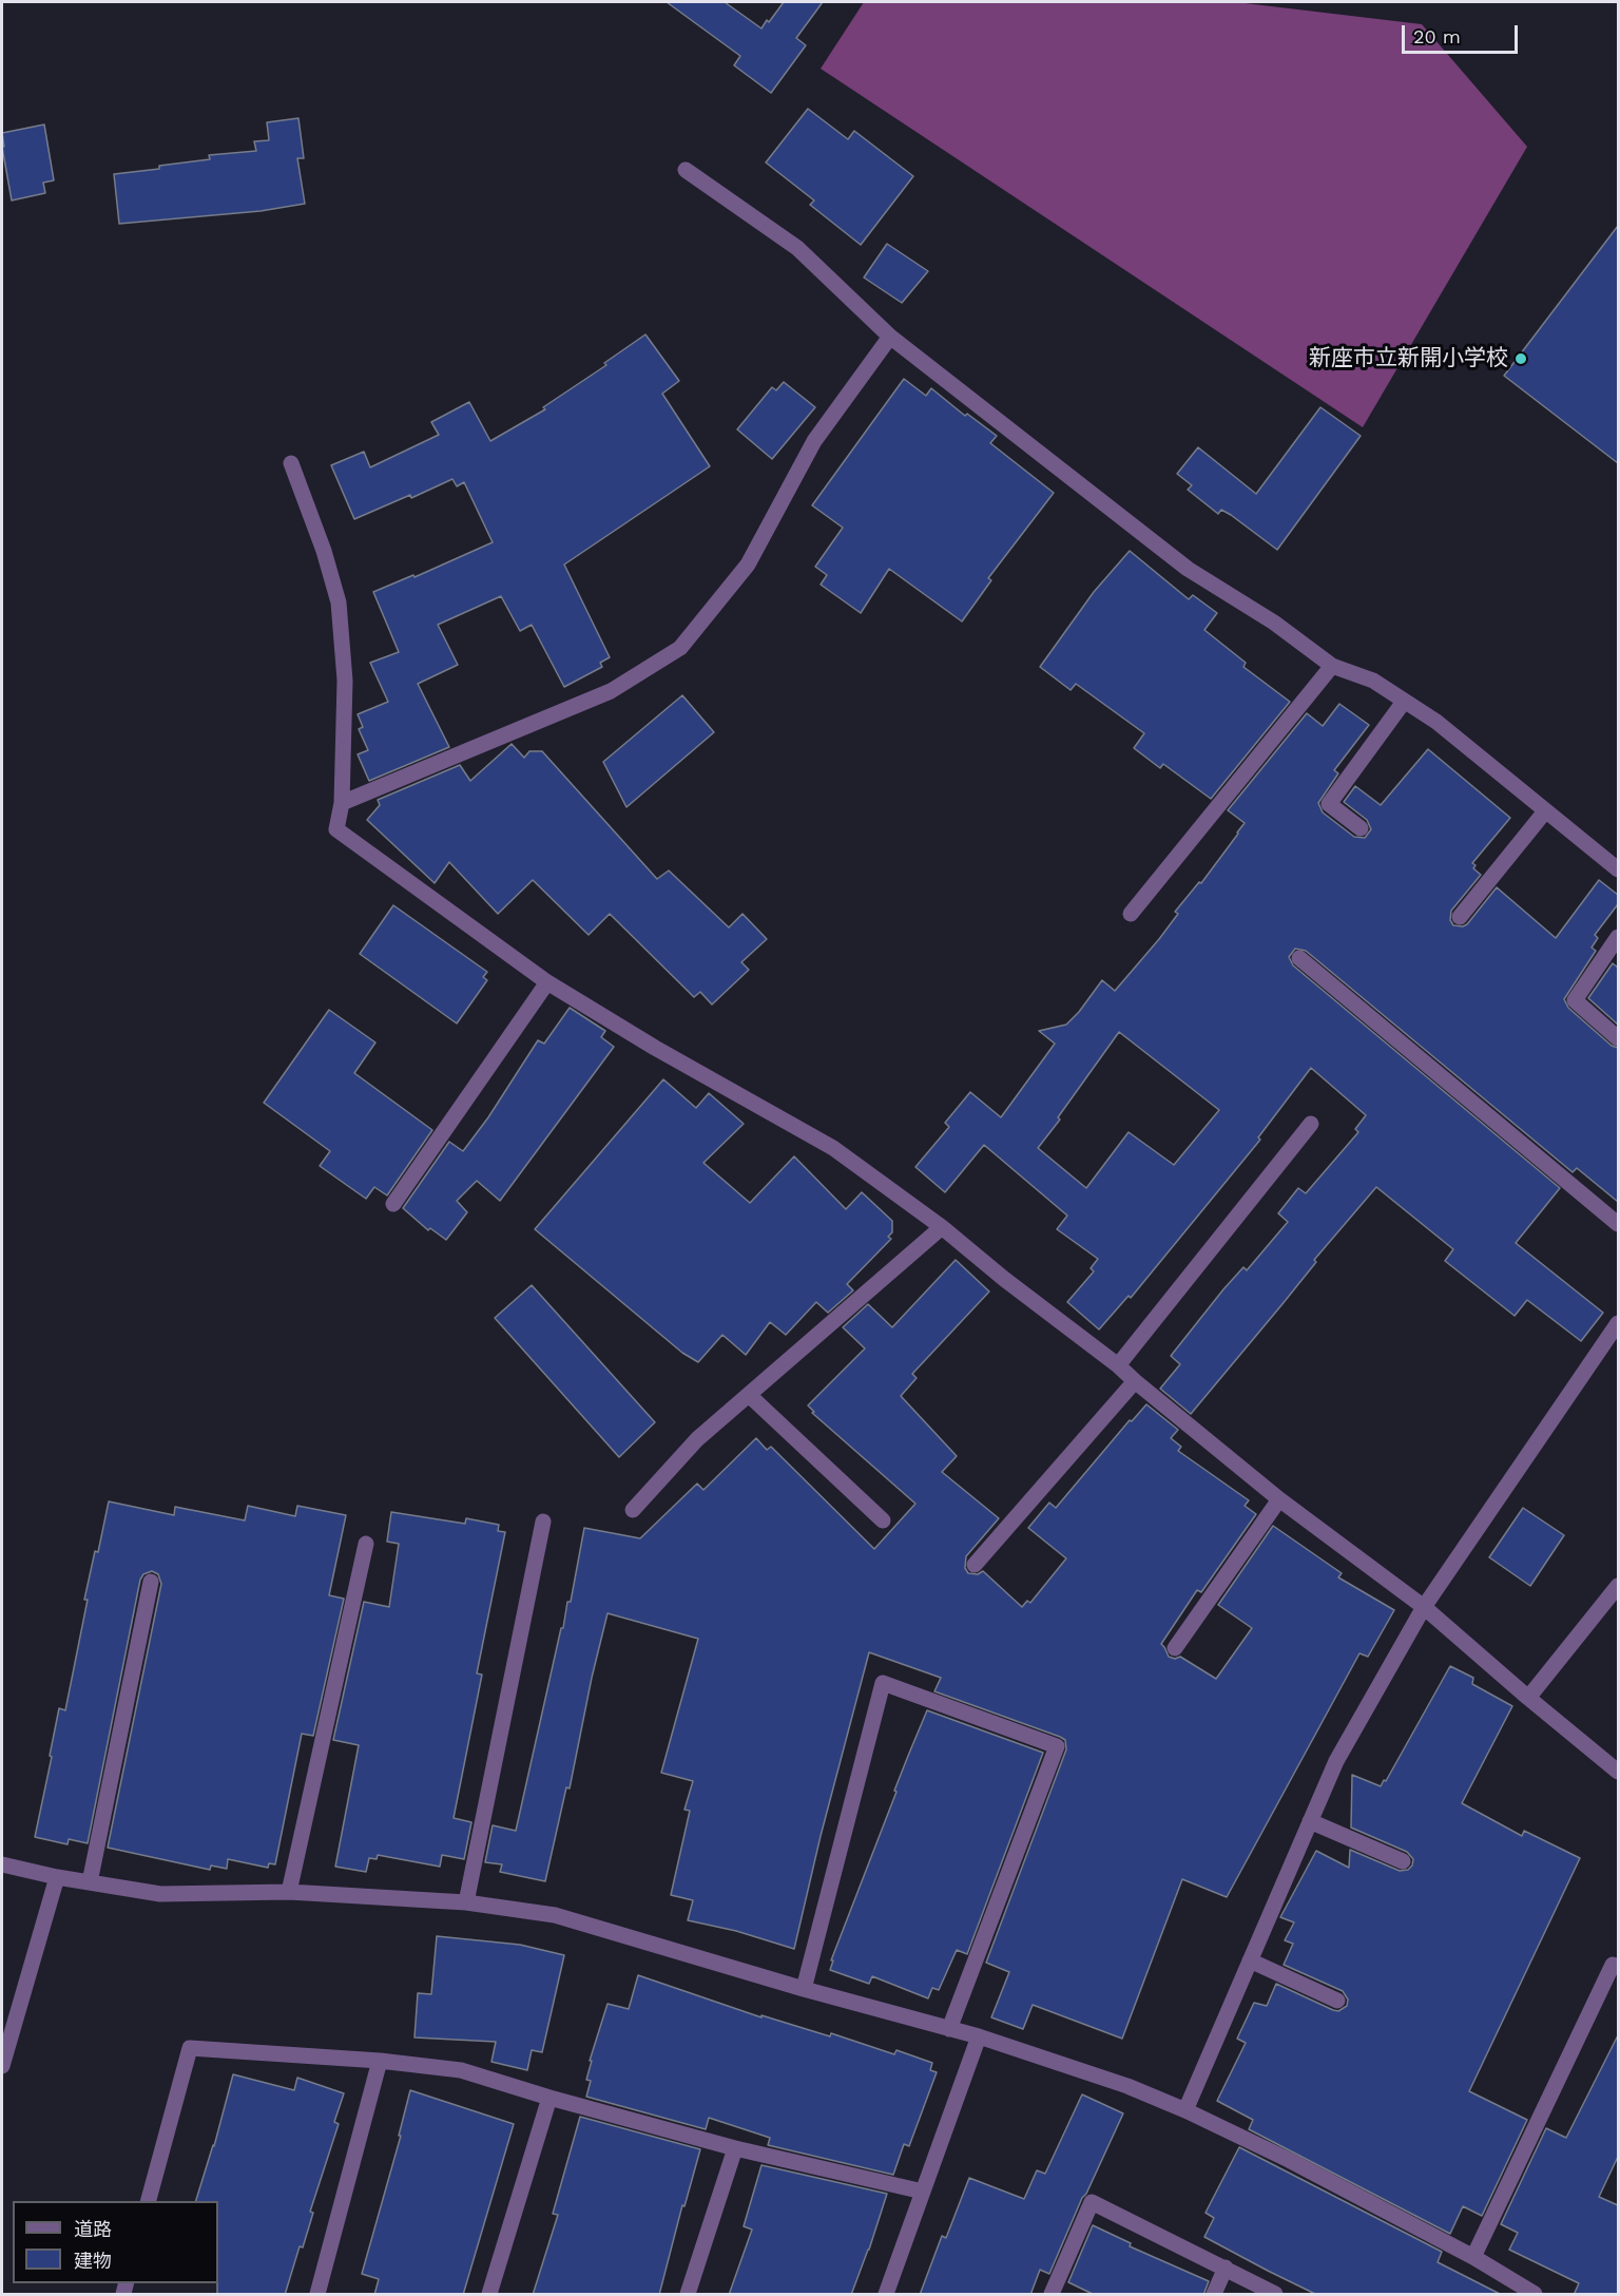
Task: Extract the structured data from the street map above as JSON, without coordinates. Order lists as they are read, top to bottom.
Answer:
{
  "places": ["新座市立新開小学校"],
  "legend": ["道路", "建物"],
  "scale_bar": "20 m"
}
